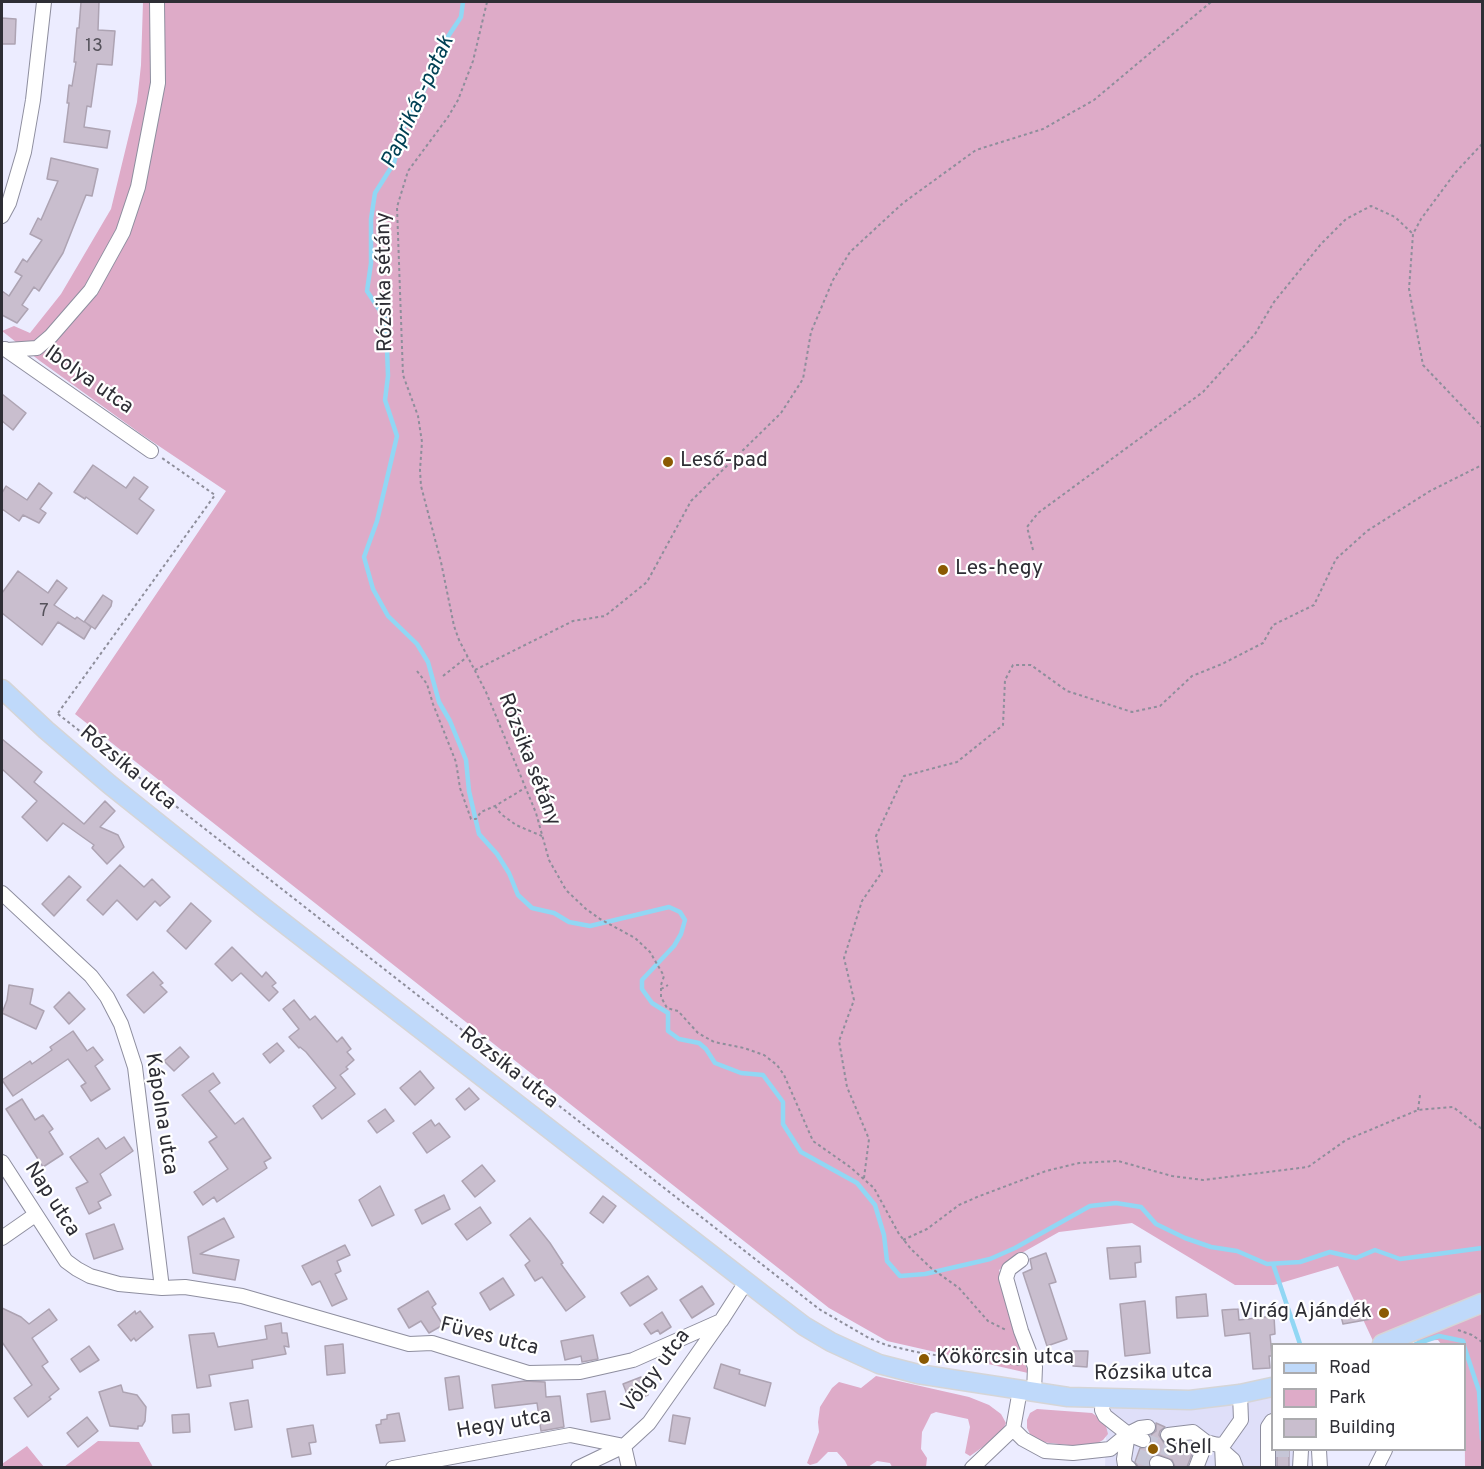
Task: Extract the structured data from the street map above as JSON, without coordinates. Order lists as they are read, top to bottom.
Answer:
{
  "streets": {
    "main road": ["Rózsika utca"],
    "street": [
      "Ibolya utca",
      "Kápolna utca",
      "Nap utca",
      "Füves utca",
      "Völgy utca",
      "Hegy utca"
    ],
    "path": ["Rózsika sétány"]
  },
  "crossings": [
    ["Kápolna utca", "Nap utca"],
    ["Kápolna utca", "Füves utca"],
    ["Nap utca", "Füves utca"],
    ["Füves utca", "Völgy utca"],
    ["Völgy utca", "Hegy utca"]
  ],
  "water": ["Paprikás-patak"],
  "places": [
    "Leső-pad",
    "Les-hegy",
    "Virág Ajándék",
    "Kökörcsin utca",
    "Shell"
  ],
  "house_numbers": ["13", "7"],
  "legend": ["Road", "Park", "Building"]
}
